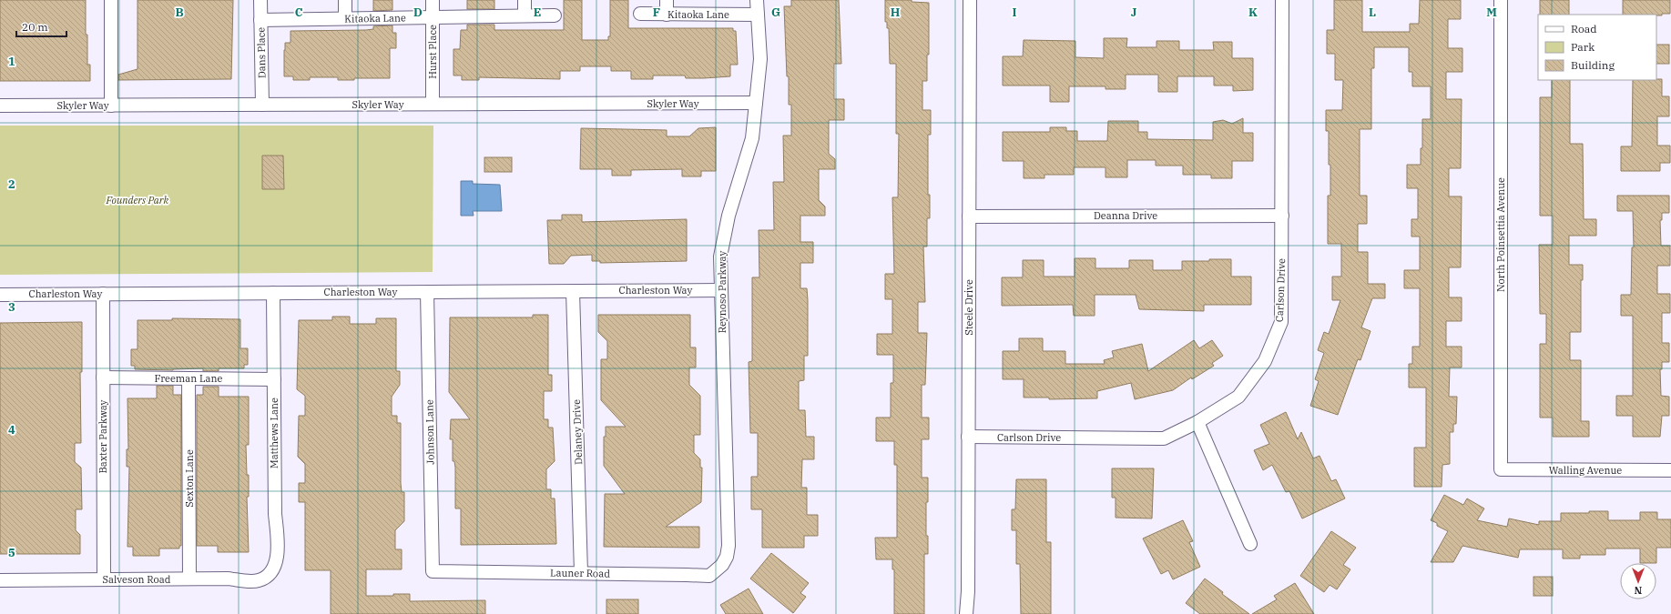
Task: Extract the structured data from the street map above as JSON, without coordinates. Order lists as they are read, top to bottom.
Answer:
{
  "streets": {
    "street": [
      "Kitaoka Lane",
      "Hurst Place",
      "Dans Place",
      "Skyler Way",
      "Deanna Drive",
      "North Poinsettia Avenue",
      "Charleston Way",
      "Carlson Drive",
      "Reynoso Parkway",
      "Steele Drive",
      "Freeman Lane",
      "Johnson Lane",
      "Delaney Drive",
      "Matthews Lane",
      "Baxter Parkway",
      "Walling Avenue",
      "Sexton Lane",
      "Launer Road",
      "Salveson Road"
    ]
  },
  "crossings": [
    ["Kitaoka Lane", "Hurst Place"],
    ["Kitaoka Lane", "Dans Place"],
    ["Kitaoka Lane", "Reynoso Parkway"],
    ["Hurst Place", "Skyler Way"],
    ["Dans Place", "Skyler Way"],
    ["Skyler Way", "Reynoso Parkway"],
    ["Deanna Drive", "Carlson Drive"],
    ["Deanna Drive", "Steele Drive"],
    ["North Poinsettia Avenue", "Walling Avenue"],
    ["Charleston Way", "Reynoso Parkway"],
    ["Charleston Way", "Johnson Lane"],
    ["Charleston Way", "Delaney Drive"],
    ["Charleston Way", "Matthews Lane"],
    ["Charleston Way", "Baxter Parkway"],
    ["Carlson Drive", "Steele Drive"],
    ["Reynoso Parkway", "Launer Road"],
    ["Freeman Lane", "Matthews Lane"],
    ["Freeman Lane", "Baxter Parkway"],
    ["Freeman Lane", "Sexton Lane"],
    ["Johnson Lane", "Launer Road"],
    ["Delaney Drive", "Launer Road"],
    ["Matthews Lane", "Salveson Road"],
    ["Baxter Parkway", "Salveson Road"],
    ["Sexton Lane", "Salveson Road"]
  ],
  "parks": ["Founders Park"],
  "legend": ["Road", "Park", "Building"],
  "scale_bar": "20 m",
  "north": "bottom",
  "grid": {
    "columns": [
      "B",
      "C",
      "D",
      "E",
      "F",
      "G",
      "H",
      "I",
      "J",
      "K",
      "L",
      "M"
    ],
    "rows": [
      "1",
      "2",
      "3",
      "4",
      "5"
    ]
  }
}
